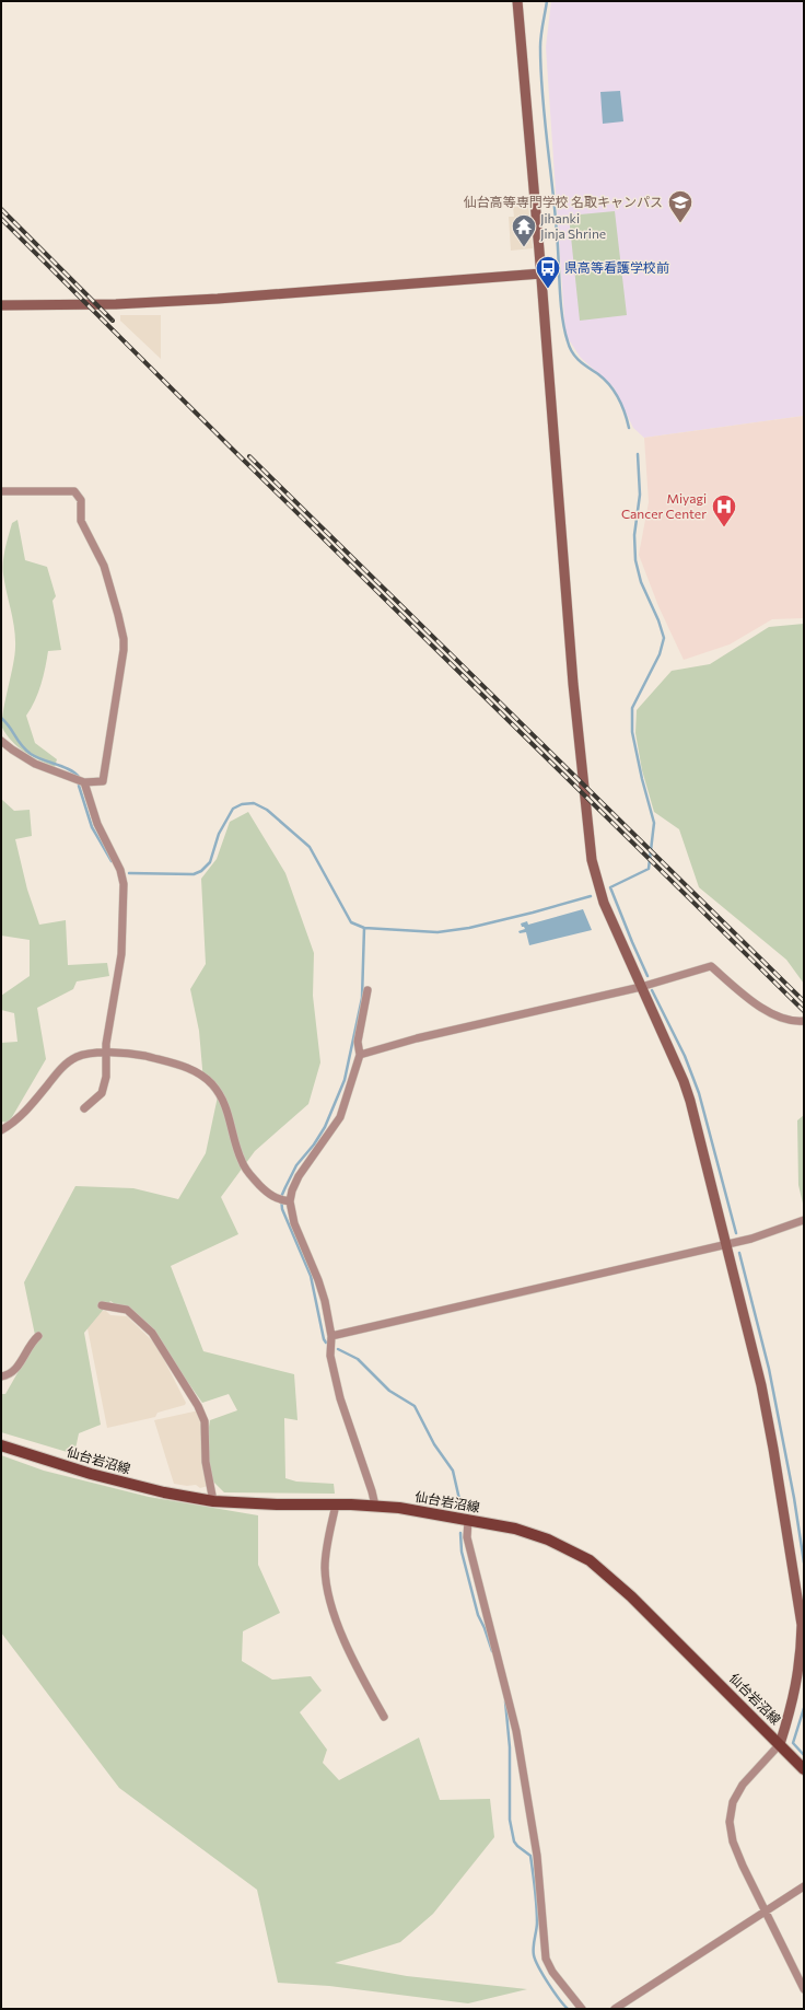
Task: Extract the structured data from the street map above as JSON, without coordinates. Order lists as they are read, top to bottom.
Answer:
{
  "streets": {
    "main road": ["仙台岩沼線"]
  },
  "places": {
    "school or university": ["仙台高等専門学校 名取キャンパス"],
    "temple": ["Jihanki Jinja Shrine"],
    "bus stop": ["県高等看護学校前"],
    "hospital": ["Miyagi Cancer Center"]
  }
}
